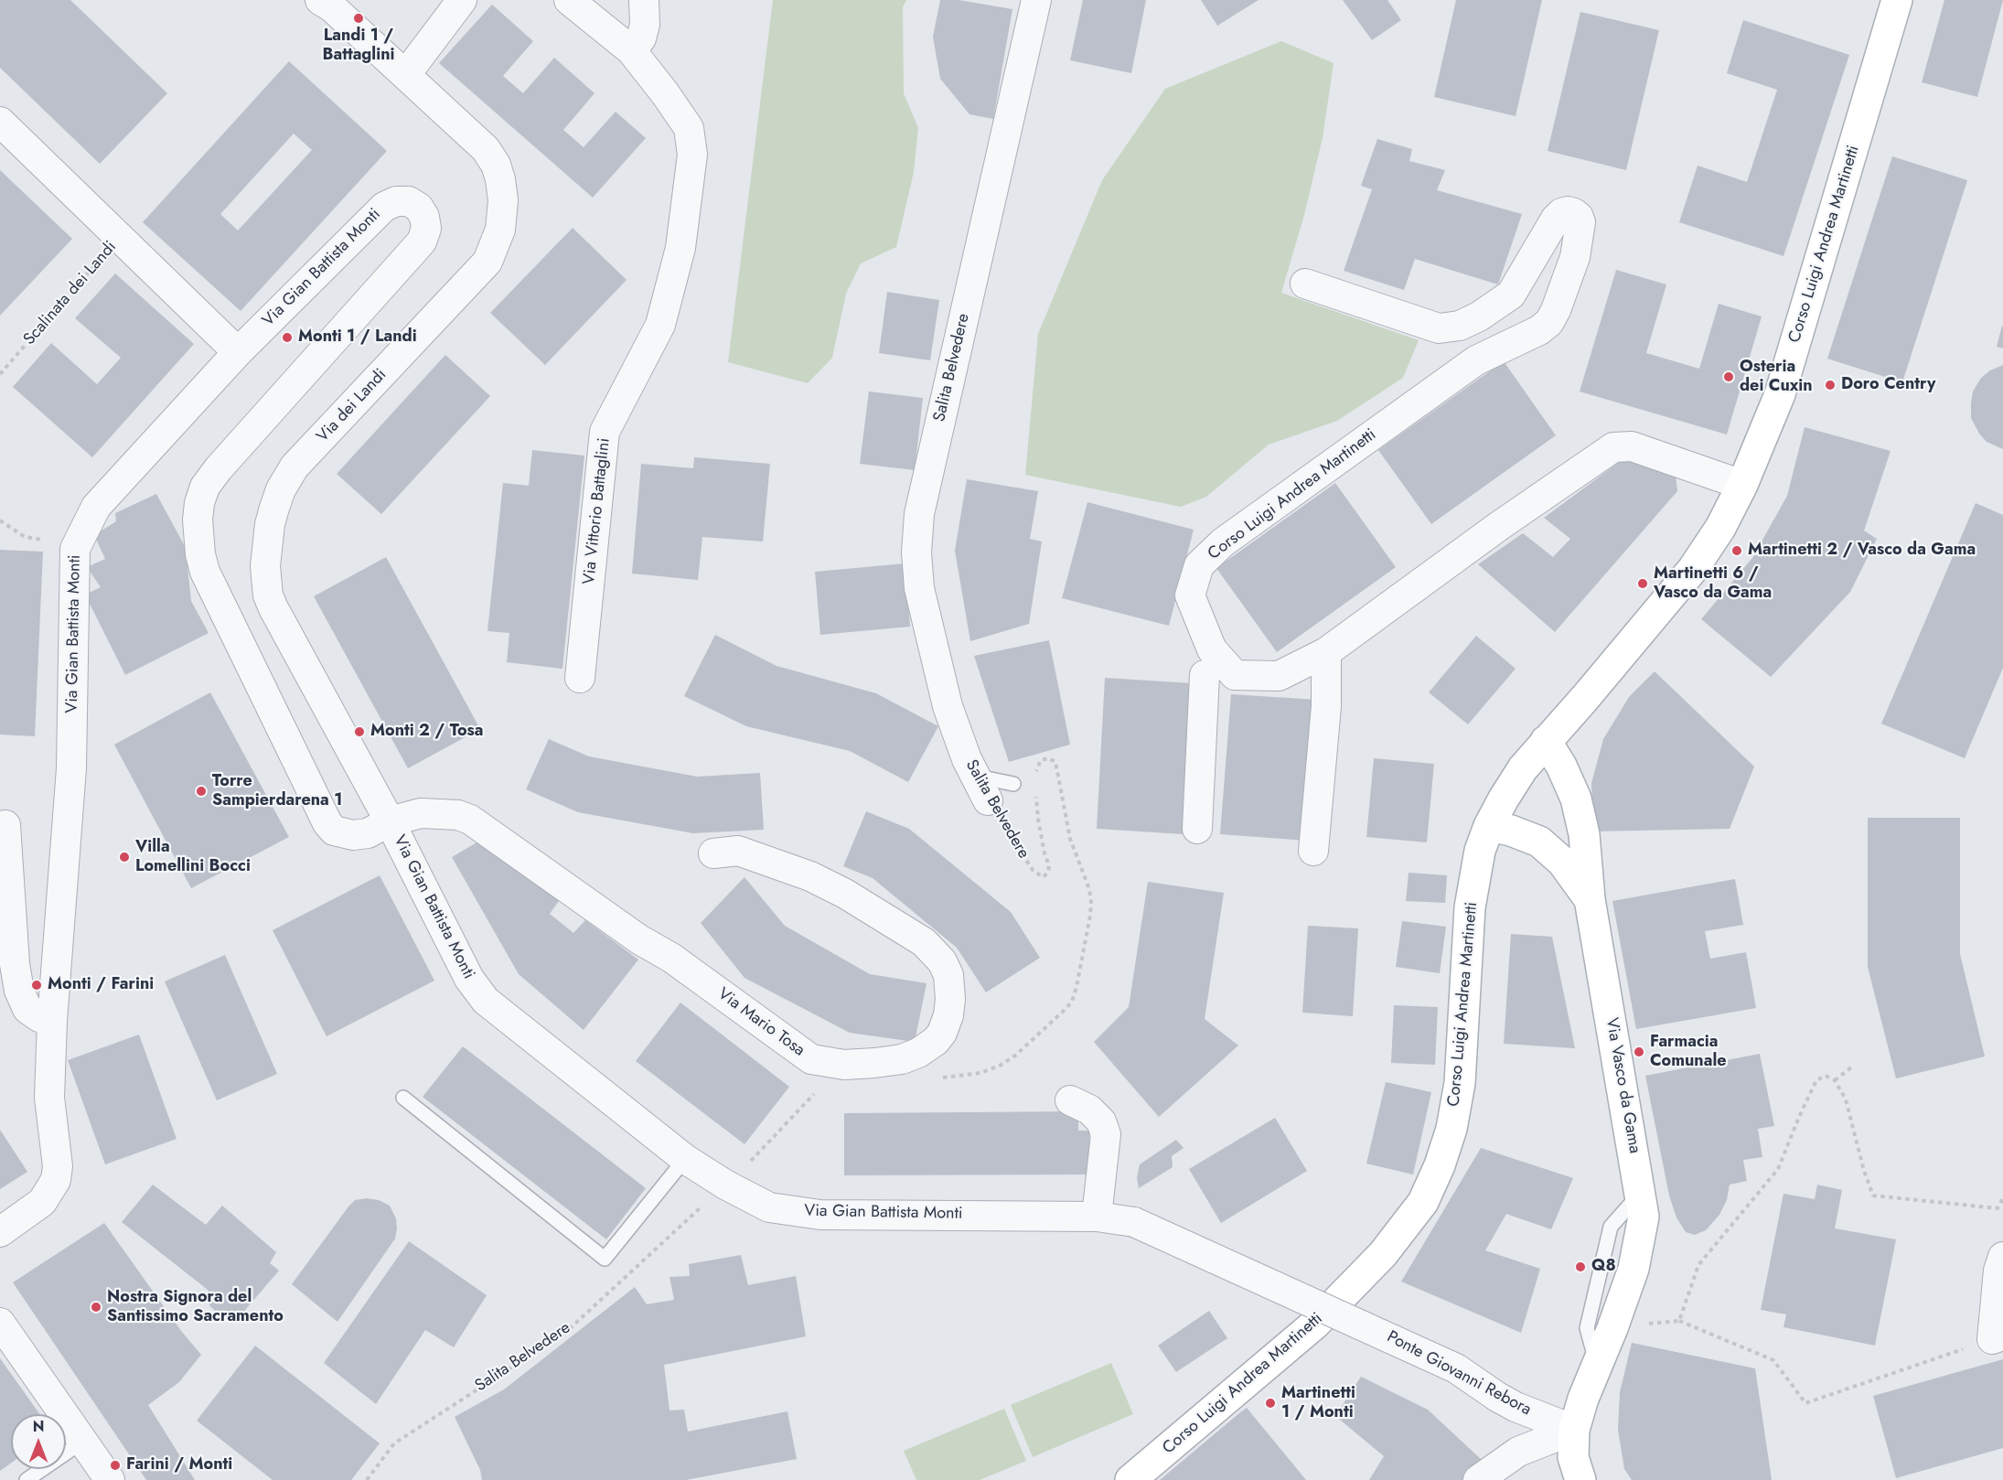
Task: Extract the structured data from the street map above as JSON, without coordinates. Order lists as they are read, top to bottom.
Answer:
{
  "streets": {
    "street": [
      "Corso Luigi Andrea Martinetti",
      "Via Gian Battista Monti",
      "Salita Belvedere",
      "Via dei Landi",
      "Via Vittorio Battaglini",
      "Via Mario Tosa",
      "Via Vasco da Gama",
      "Ponte Giovanni Rebora"
    ],
    "path": ["Scalinata dei Landi"]
  },
  "crossings": [
    ["Corso Luigi Andrea Martinetti", "Via Vasco da Gama"],
    ["Via Gian Battista Monti", "Salita Belvedere"],
    ["Via Gian Battista Monti", "Via dei Landi"],
    ["Via Gian Battista Monti", "Via Mario Tosa"],
    ["Via Gian Battista Monti", "Ponte Giovanni Rebora"],
    ["Via dei Landi", "Via Mario Tosa"],
    ["Via Vasco da Gama", "Ponte Giovanni Rebora"]
  ],
  "places": [
    "Landi 1 / Battaglini",
    "Monti 1 / Landi",
    "Osteria dei Cuxin",
    "Doro Centry",
    "Martinetti 2 / Vasco da Gama",
    "Martinetti 6 / Vasco da Gama",
    "Monti 2 / Tosa",
    "Torre Sampierdarena 1",
    "Villa Lomellini Bocci",
    "Monti / Farini",
    "Farmacia Comunale",
    "Q8",
    "Nostra Signora del Santissimo Sacramento",
    "Martinetti 1 / Monti",
    "Farini / Monti"
  ],
  "north": "top"
}
